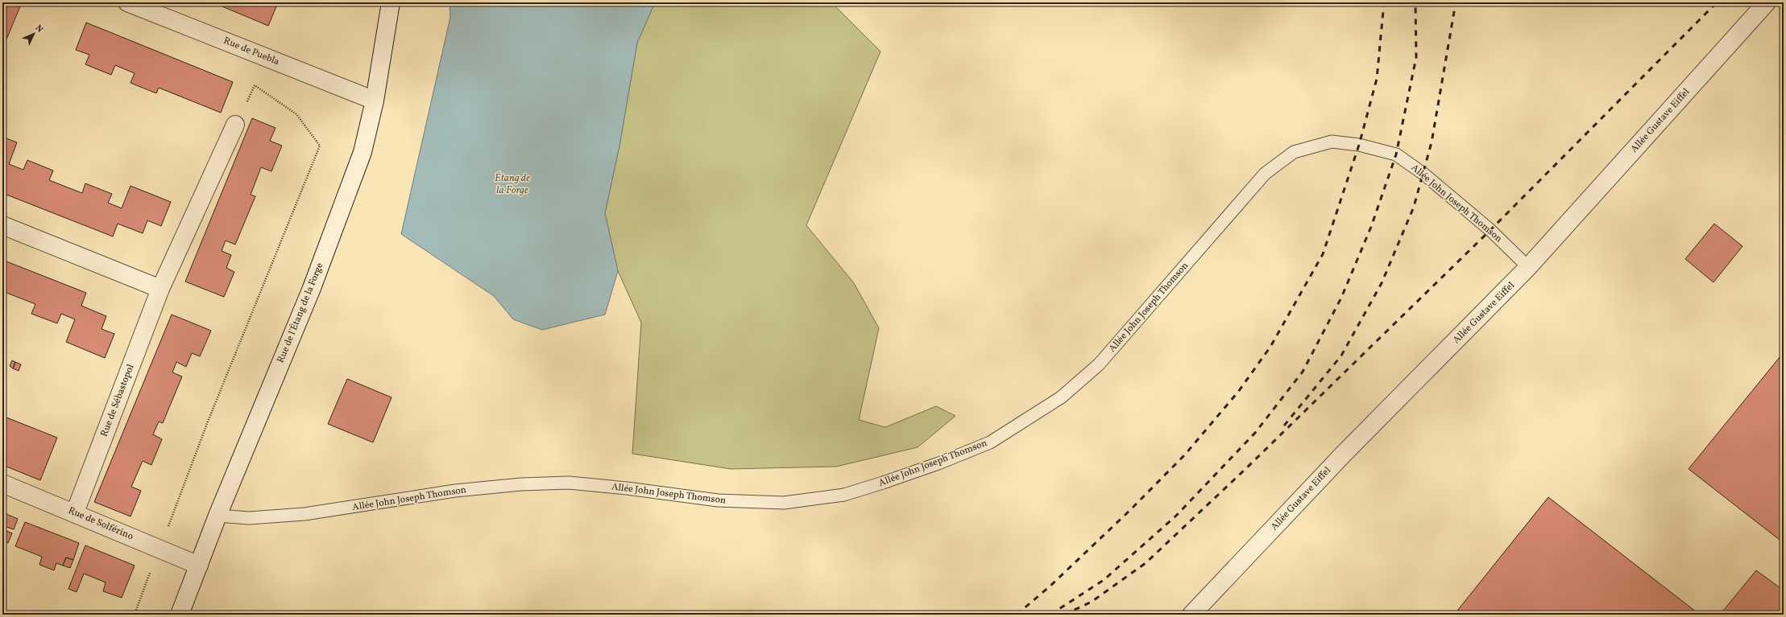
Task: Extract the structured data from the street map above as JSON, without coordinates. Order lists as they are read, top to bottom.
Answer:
{
  "streets": {
    "street": [
      "Rue de Puebla",
      "Allée Gustave Eiffel",
      "Rue de l'Étang de la Forge",
      "Rue de Sébastopol",
      "Rue de Solférino"
    ],
    "lane": ["Allée John Joseph Thomson"]
  },
  "crossings": [
    ["Rue de Puebla", "Rue de l'Étang de la Forge"],
    ["Allée Gustave Eiffel", "Allée John Joseph Thomson"],
    ["Allée John Joseph Thomson", "Rue de l'Étang de la Forge"],
    ["Rue de l'Étang de la Forge", "Rue de Solférino"],
    ["Rue de Sébastopol", "Rue de Solférino"]
  ],
  "water": ["Étang de la Forge"],
  "north": "top right"
}
